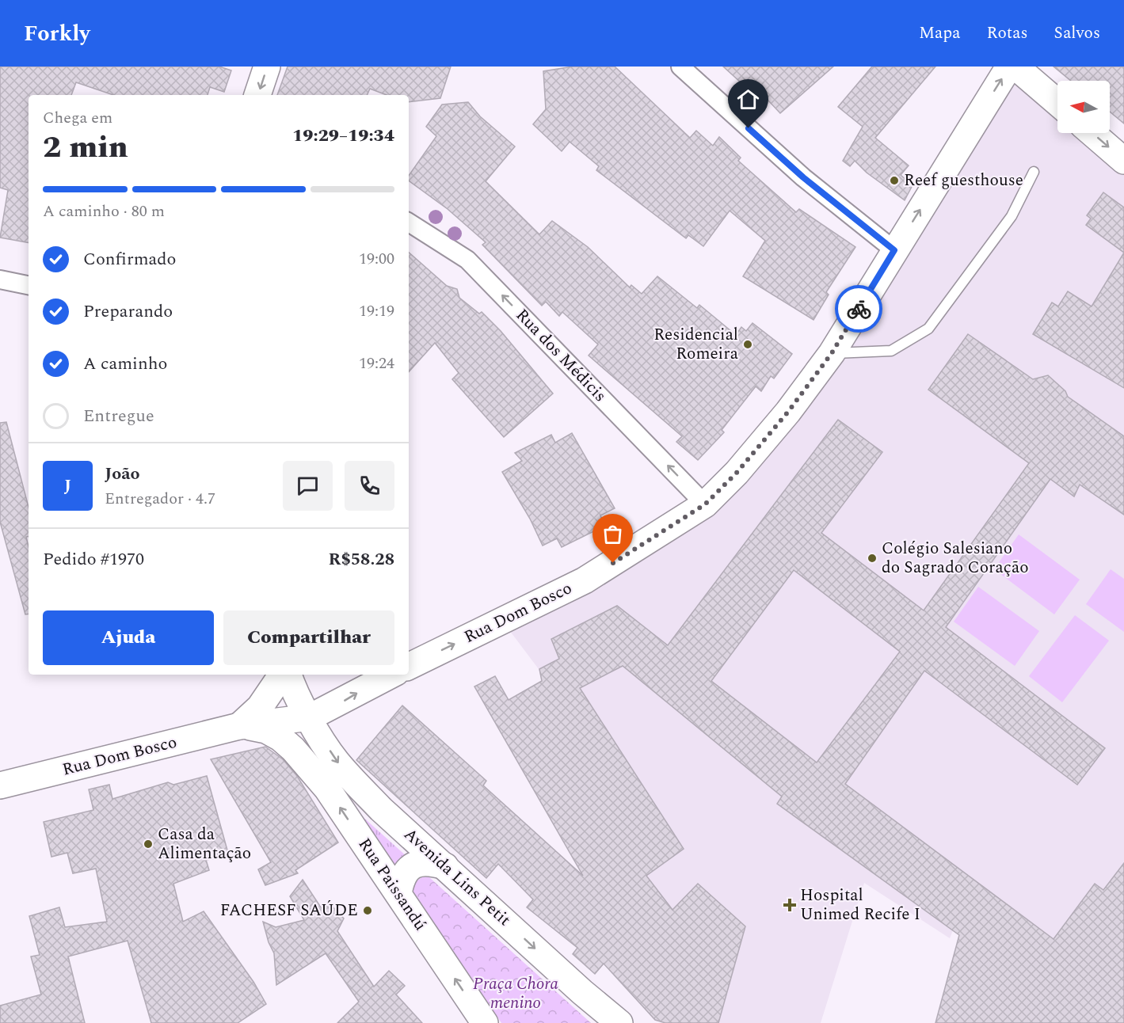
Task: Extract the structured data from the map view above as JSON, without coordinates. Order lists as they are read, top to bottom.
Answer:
{
  "streets": {
    "main road": ["Rua Dom Bosco", "Avenida Lins Petit", "Rua Paissandú"],
    "street": ["Rua dos Médicis"]
  },
  "crossings": [
    ["Rua dos Médicis", "Rua Dom Bosco"],
    ["Rua Dom Bosco", "Avenida Lins Petit"],
    ["Rua Dom Bosco", "Rua Paissandú"]
  ],
  "one_way": [
    "Rua dos Médicis",
    "Rua Dom Bosco",
    "Avenida Lins Petit",
    "Rua Paissandú"
  ],
  "parks": ["Praça Chora menino"],
  "places": {
    "other": [
      "Reef guesthouse",
      "Residencial Romeira",
      "Colégio Salesiano do Sagrado Coração",
      "Casa da Alimentação",
      "FACHESF SAÚDE"
    ],
    "health": ["Hospital Unimed Recife I"]
  },
  "north": "left",
  "page": {
    "header": "Forkly",
    "nav": ["Mapa", "Rotas", "Salvos"],
    "heading": ["2 min", "Chega em", "19:29–19:34"],
    "panel": [
      "João",
      "Entregador · 4.7",
      "Pedido #1970",
      "R$58.28"
    ],
    "bar": "A caminho · 80 m",
    "list": [
      ["Confirmado", "19:00"],
      ["Preparando", "19:19"],
      ["A caminho", "19:24"],
      "Entregue"
    ],
    "round": "J",
    "buttons": ["Ajuda", "Compartilhar"]
  }
}
